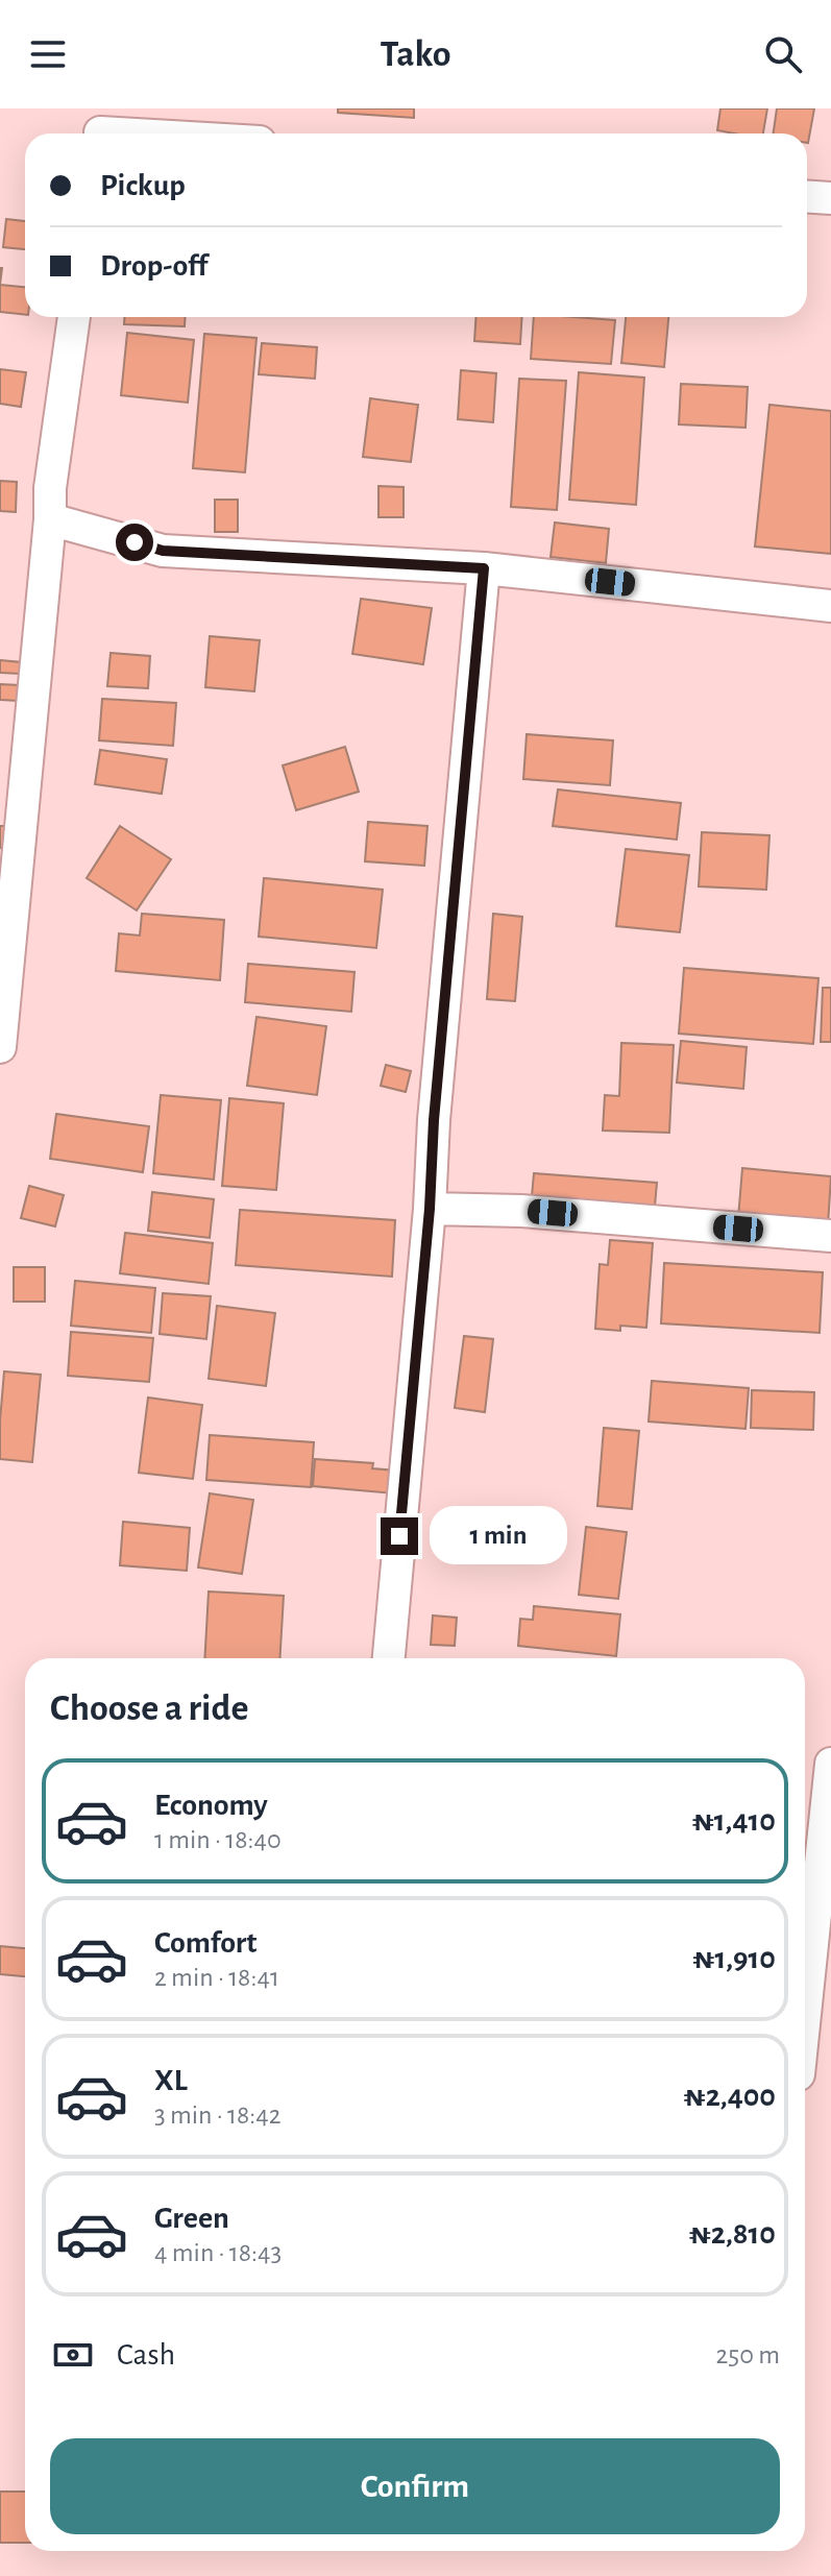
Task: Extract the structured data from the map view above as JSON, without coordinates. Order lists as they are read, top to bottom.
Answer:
{
  "page": {
    "header": "Tako",
    "banner": ["Pickup", "Drop-off"],
    "bubble": "1 min",
    "heading": "Choose a ride",
    "list": [
      {
        "name": "Economy",
        "note": "1 min · 18:40",
        "value": "₦1,410"
      },
      {
        "name": "Comfort",
        "note": "2 min · 18:41",
        "value": "₦1,910"
      },
      {
        "name": "XL",
        "note": "3 min · 18:42",
        "value": "₦2,400"
      },
      {
        "name": "Green",
        "note": "4 min · 18:43",
        "value": "₦2,810"
      }
    ],
    "pay": ["Cash", "250 m"],
    "buttons": "Confirm"
  }
}
